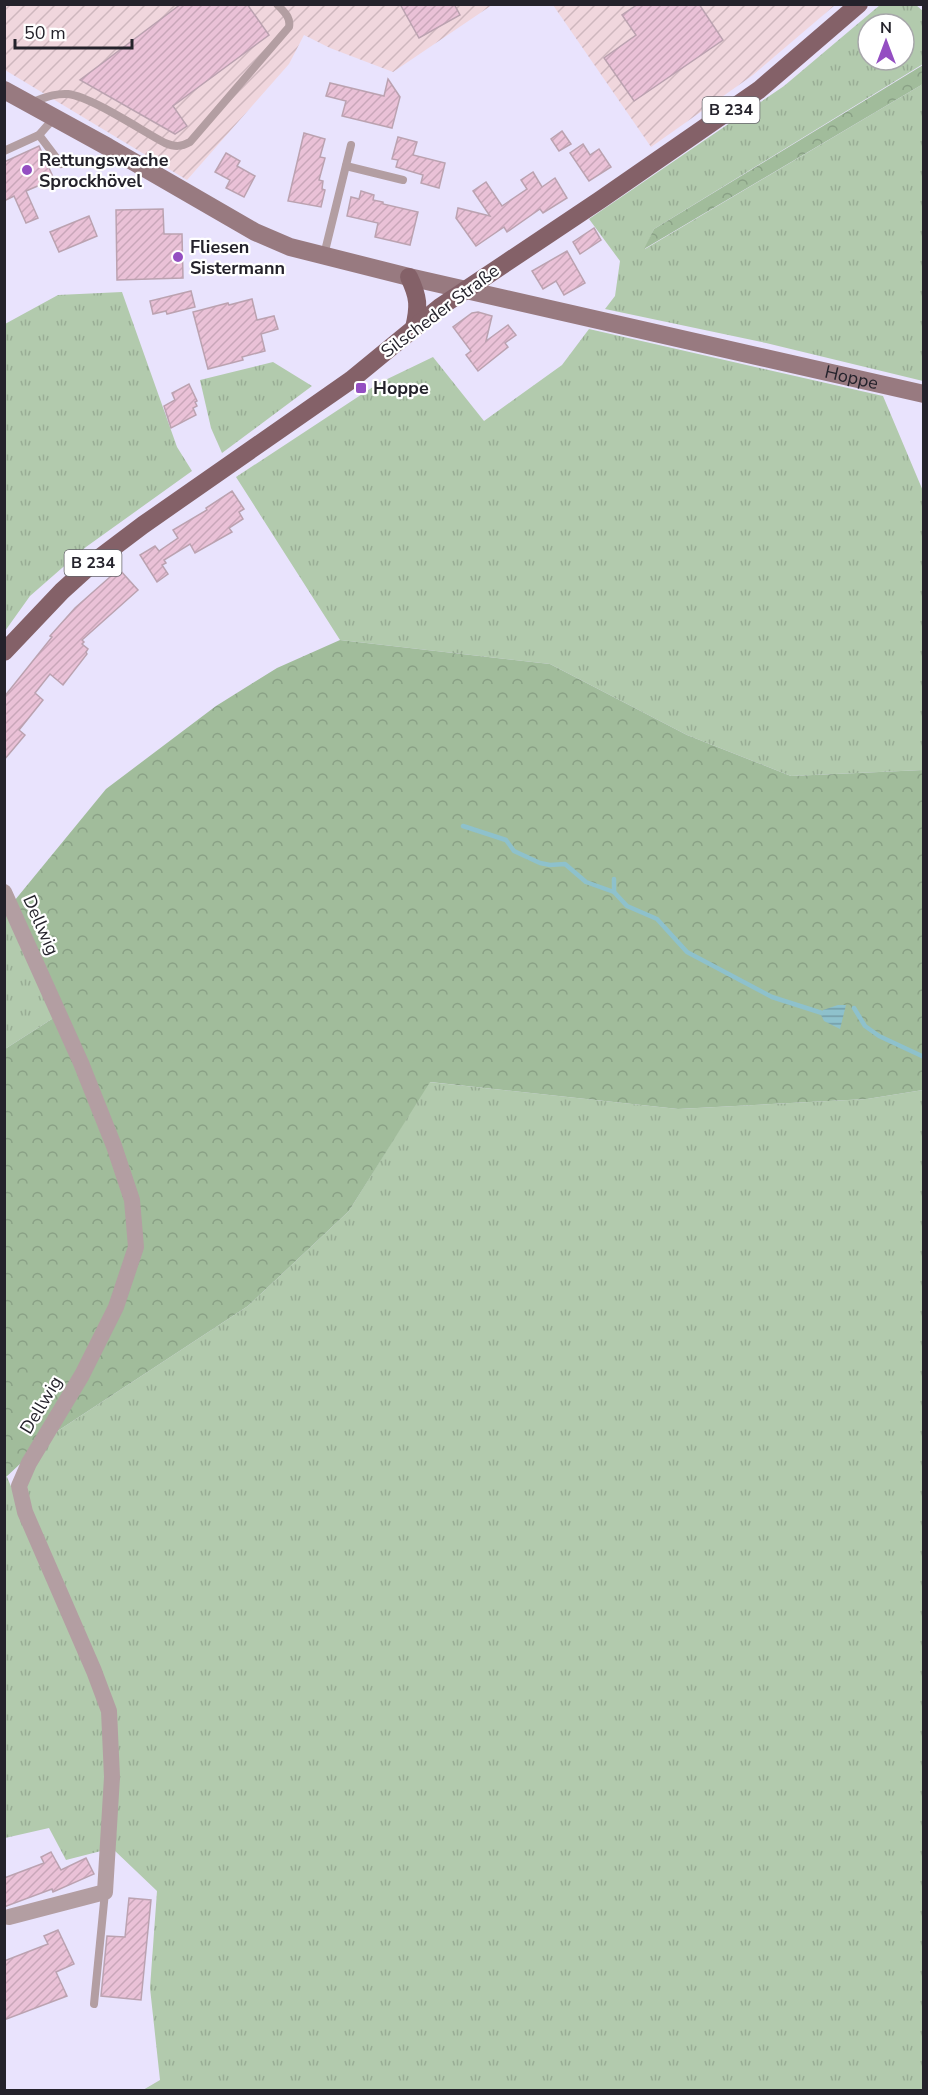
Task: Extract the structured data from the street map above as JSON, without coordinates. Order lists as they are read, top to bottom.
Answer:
{
  "streets": {
    "main road": ["B 234", "Silscheder Straße", "Hoppe"],
    "street": ["Dellwig"]
  },
  "crossings": [
    ["Silscheder Straße", "Hoppe"]
  ],
  "places": {
    "other": ["Rettungswache Sprockhövel", "Fliesen Sistermann"],
    "transit": ["Hoppe"]
  },
  "scale_bar": "50 m",
  "north": "top"
}
